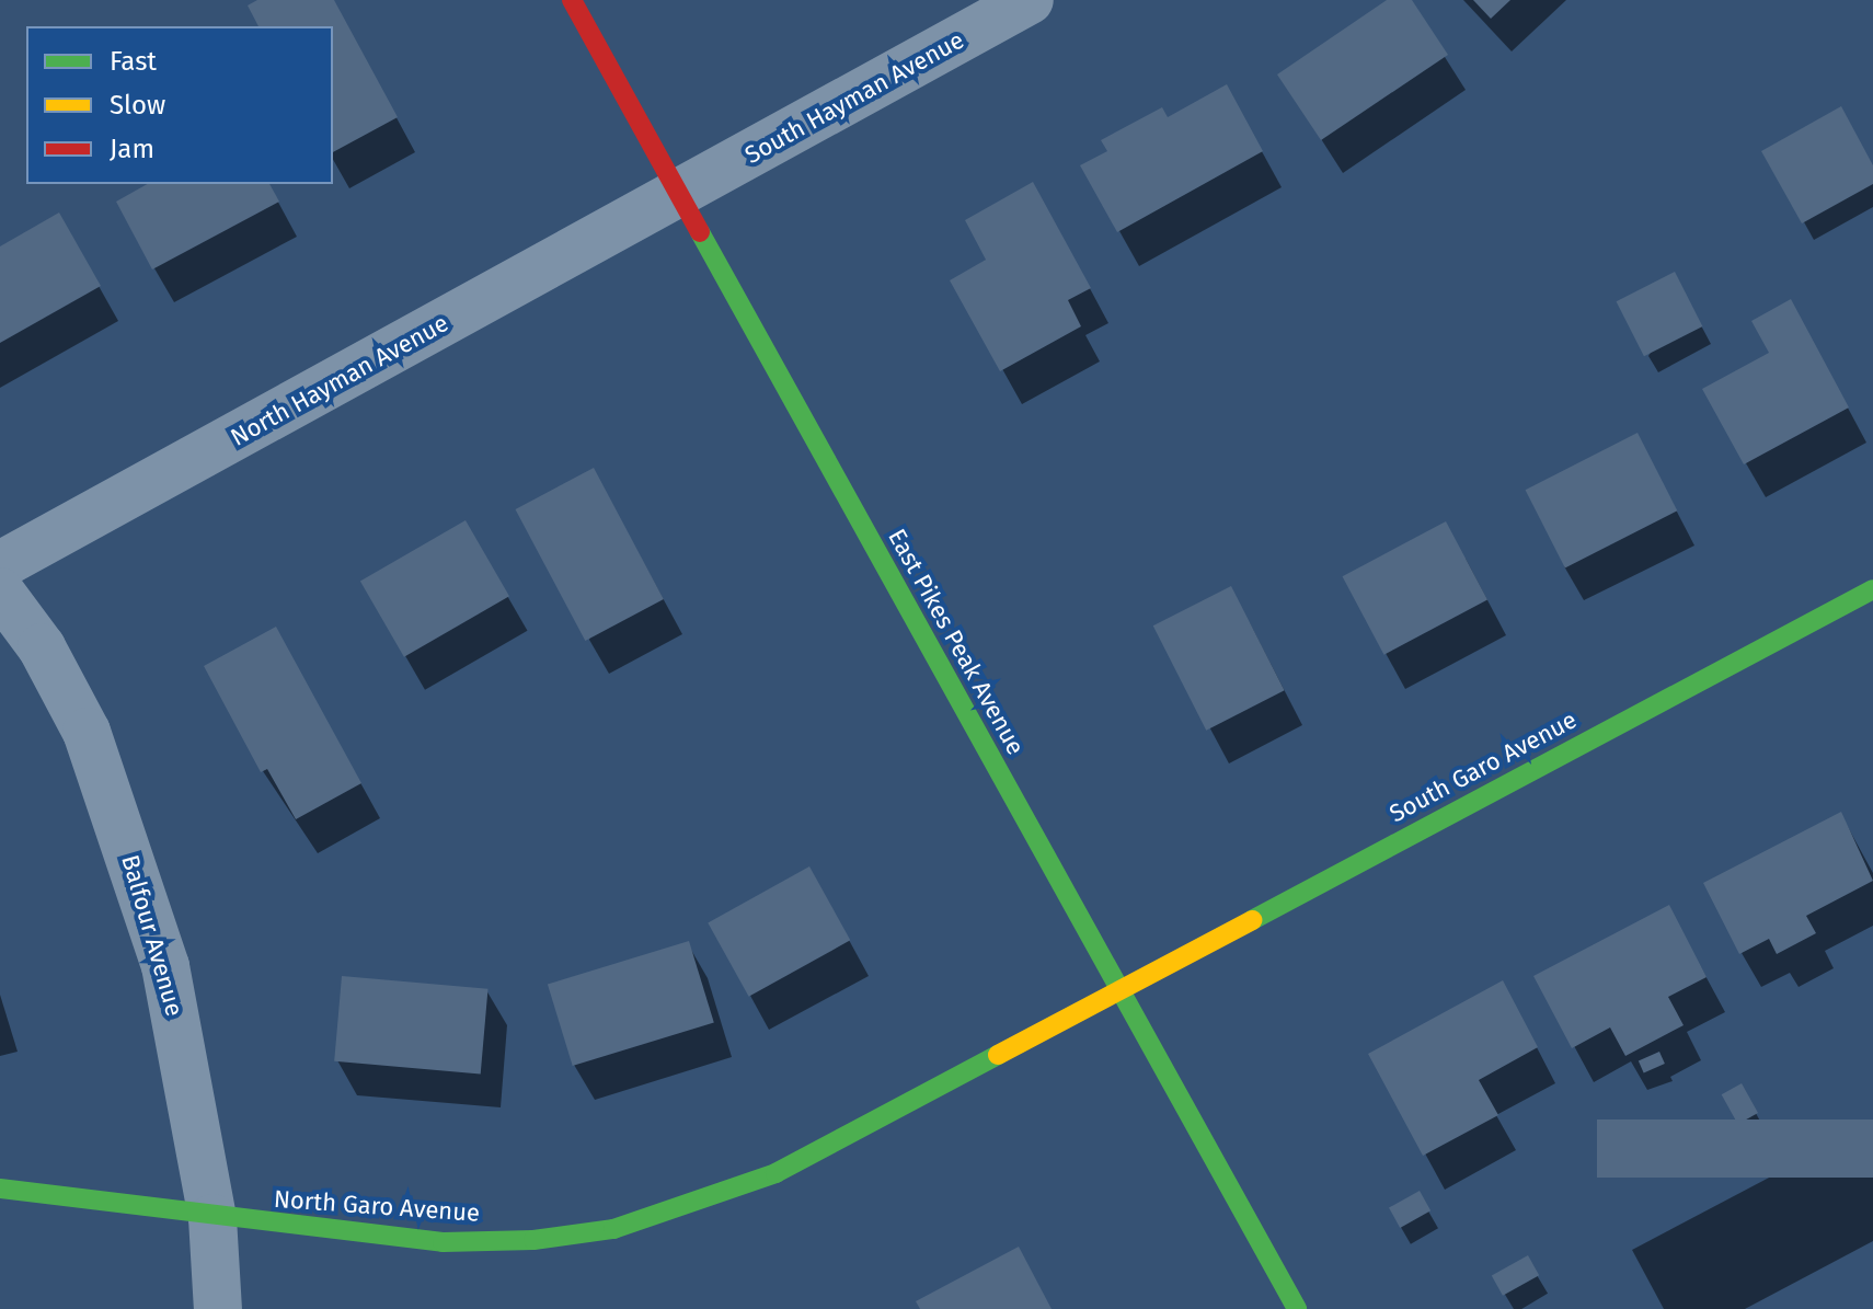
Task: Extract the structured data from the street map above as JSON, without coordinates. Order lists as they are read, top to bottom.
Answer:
{
  "streets": {
    "street": [
      "South Hayman Avenue",
      "North Hayman Avenue",
      "East Pikes Peak Avenue",
      "South Garo Avenue",
      "Balfour Avenue",
      "North Garo Avenue"
    ]
  },
  "crossings": [
    ["South Hayman Avenue", "North Hayman Avenue"],
    ["South Hayman Avenue", "East Pikes Peak Avenue"],
    ["North Hayman Avenue", "East Pikes Peak Avenue"],
    ["East Pikes Peak Avenue", "South Garo Avenue"],
    ["East Pikes Peak Avenue", "North Garo Avenue"],
    ["South Garo Avenue", "North Garo Avenue"],
    ["Balfour Avenue", "North Garo Avenue"]
  ],
  "legend": ["Fast", "Slow", "Jam"]
}
